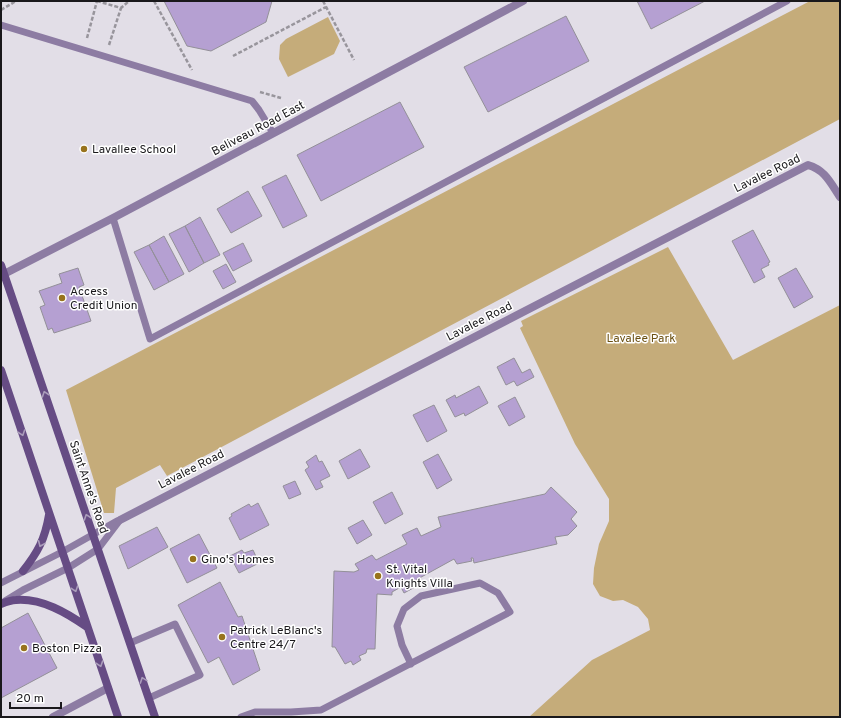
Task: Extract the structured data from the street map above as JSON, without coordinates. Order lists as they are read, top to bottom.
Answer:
{
  "streets": {
    "main road": ["Saint Anne's Road"],
    "street": ["Beliveau Road East", "Lavalee Road"]
  },
  "crossings": [
    ["Beliveau Road East", "Saint Anne's Road"],
    ["Lavalee Road", "Saint Anne's Road"]
  ],
  "parks": ["Lavalee Park"],
  "places": [
    "Lavallee School",
    "Access Credit Union",
    "Gino's Homes",
    "St. Vital Knights Villa",
    "Patrick LeBlanc's Centre 24/7",
    "Boston Pizza"
  ],
  "scale_bar": "20 m"
}
